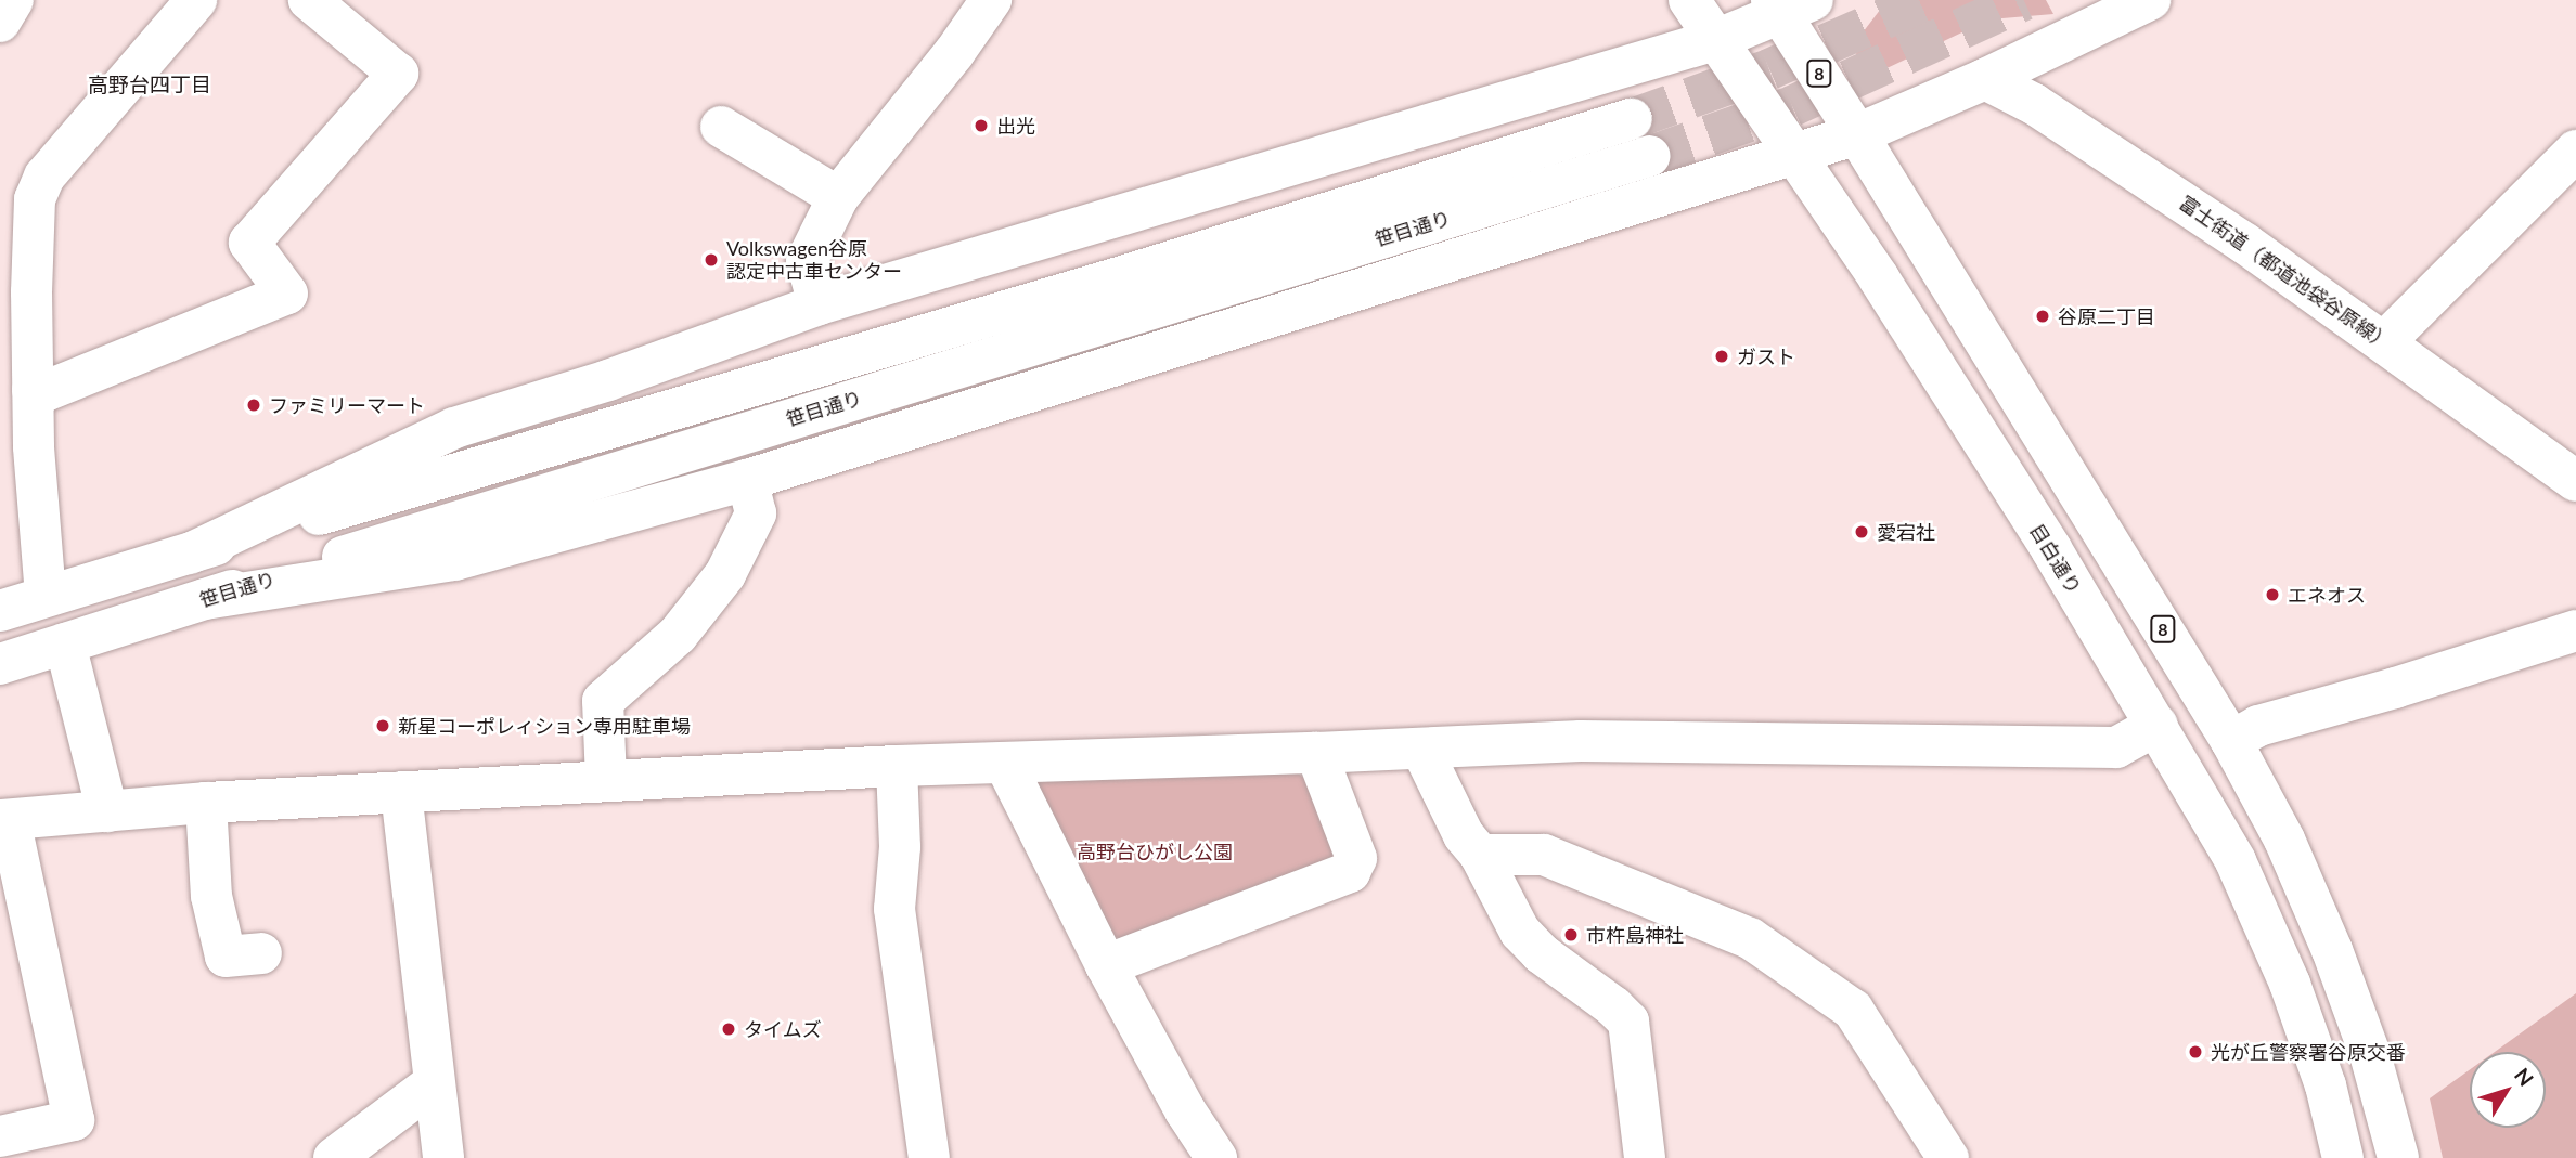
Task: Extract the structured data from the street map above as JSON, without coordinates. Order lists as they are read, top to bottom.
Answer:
{
  "streets": {
    "main road": [
      "8",
      "笹目通り",
      "富士街道（都道池袋谷原線）",
      "目白通り"
    ]
  },
  "districts": ["高野台四丁目"],
  "parks": ["高野台ひがし公園"],
  "places": [
    "出光",
    "Volkswagen谷原 認定中古車センター",
    "谷原二丁目",
    "ガスト",
    "ファミリーマート",
    "愛宕社",
    "エネオス",
    "新星コーポレィション専用駐車場",
    "市杵島神社",
    "タイムズ",
    "光が丘警察署谷原交番"
  ],
  "north": "top right"
}
